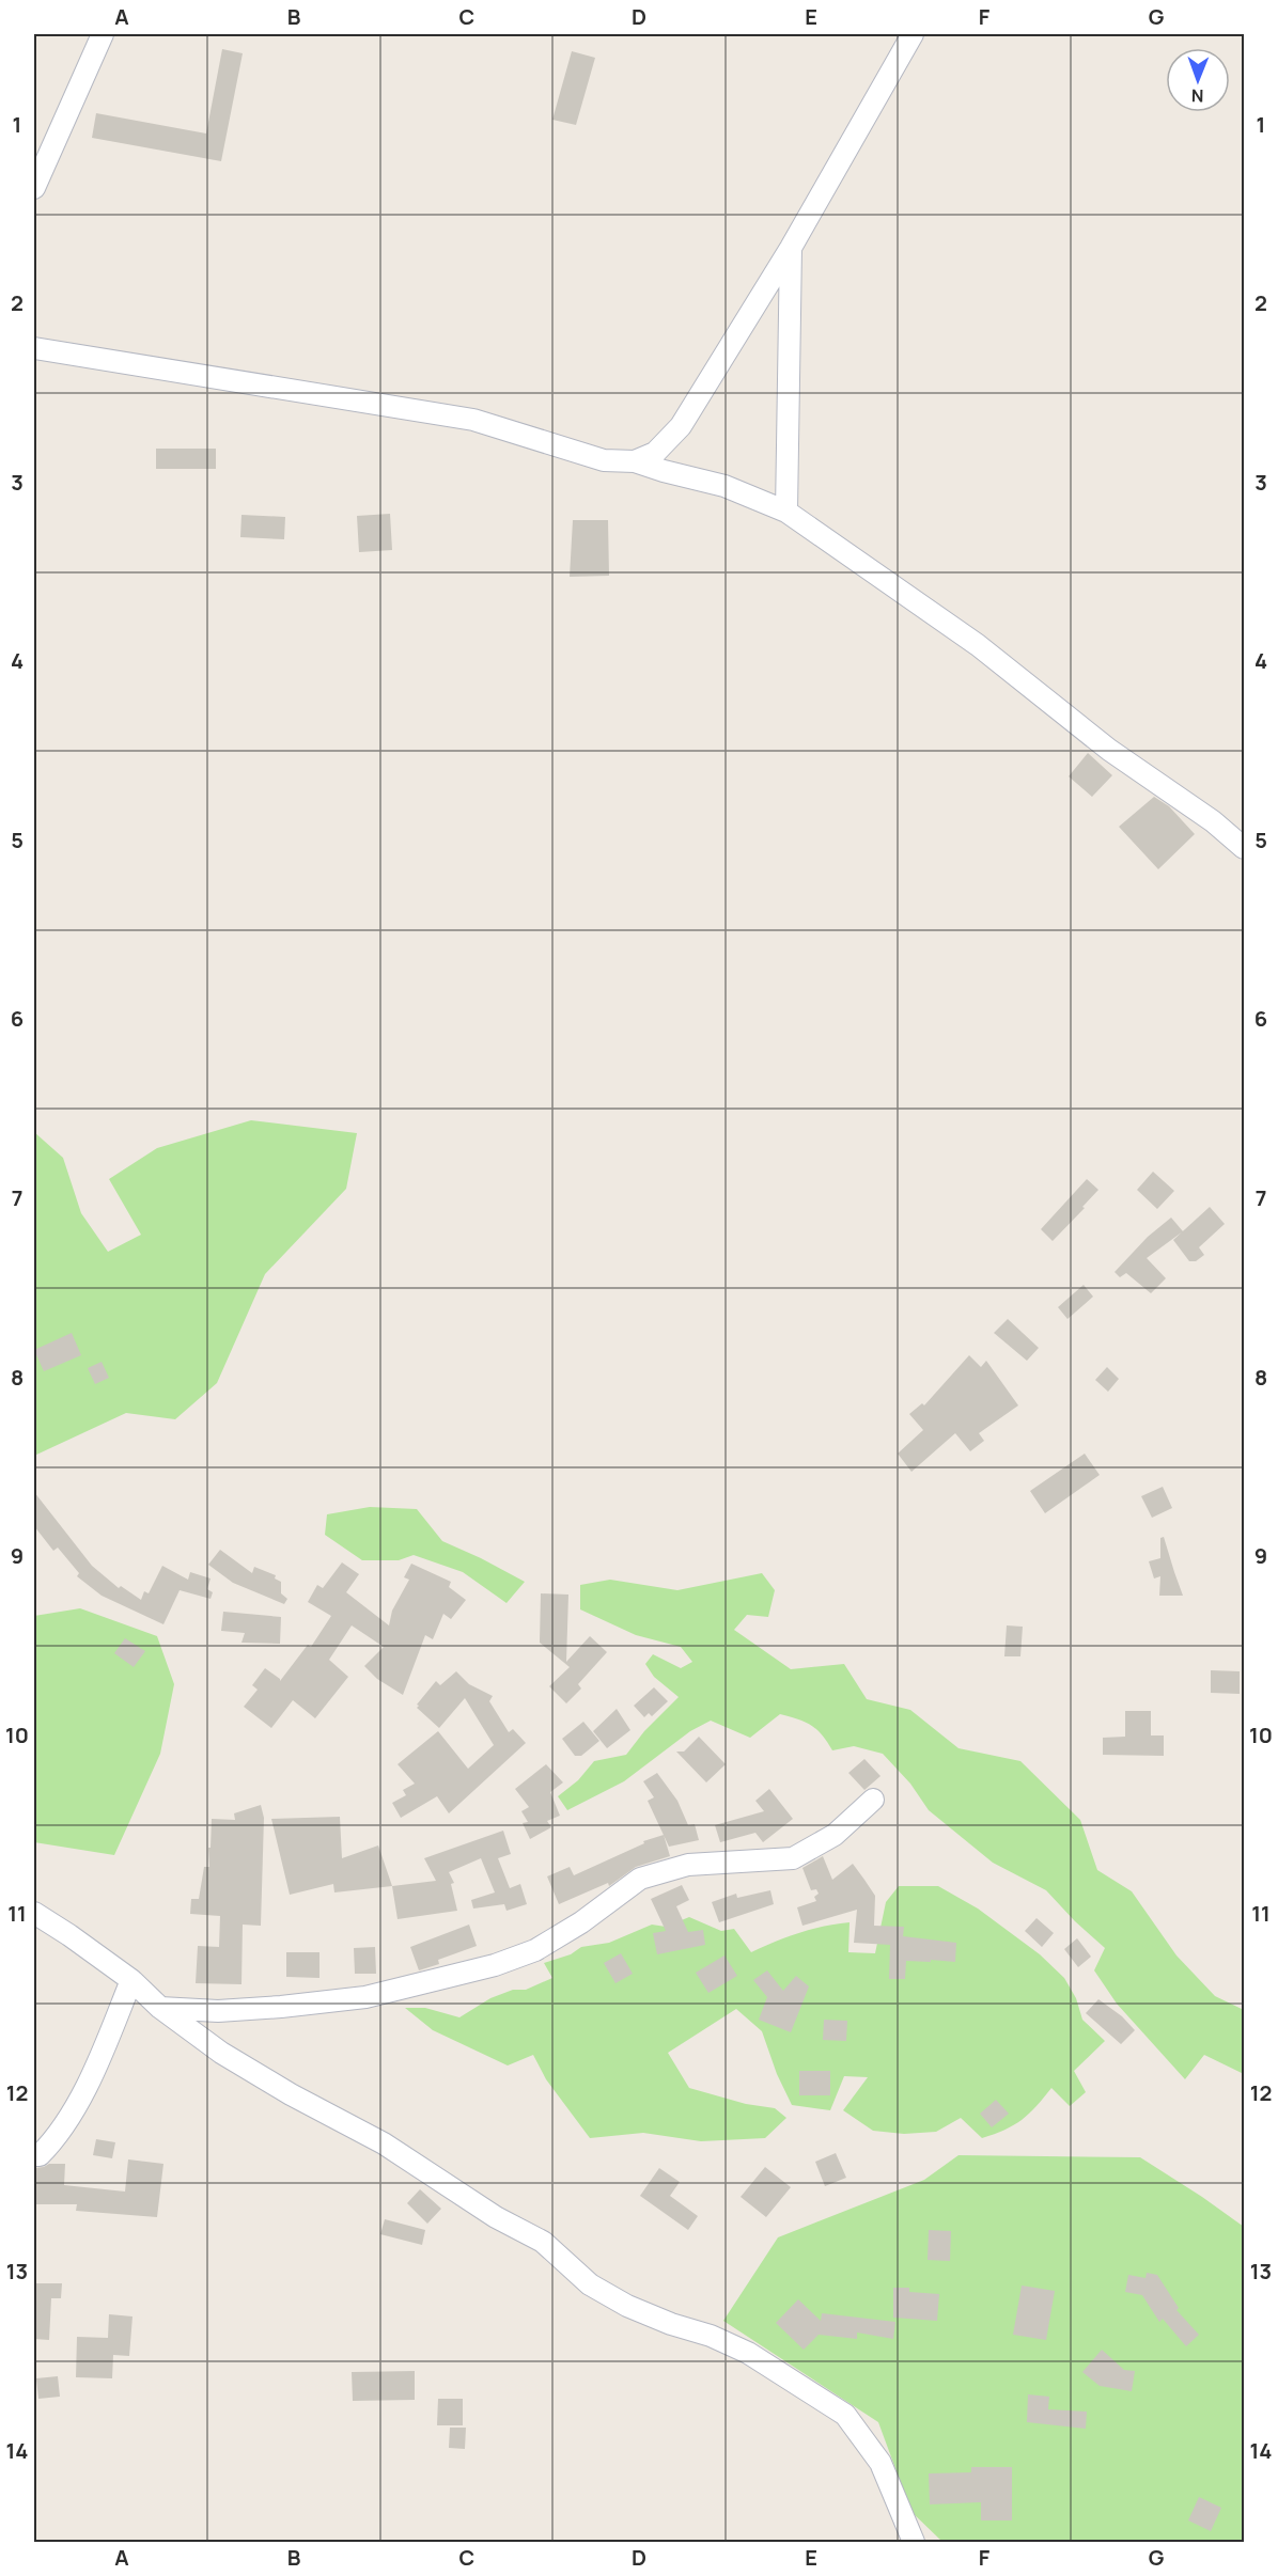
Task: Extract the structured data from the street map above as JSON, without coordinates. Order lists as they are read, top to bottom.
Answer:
{
  "north": "bottom",
  "grid": {
    "columns": [
      "A",
      "B",
      "C",
      "D",
      "E",
      "F",
      "G"
    ],
    "rows": [
      "1",
      "2",
      "3",
      "4",
      "5",
      "6",
      "7",
      "8",
      "9",
      "10",
      "11",
      "12",
      "13",
      "14"
    ]
  }
}
